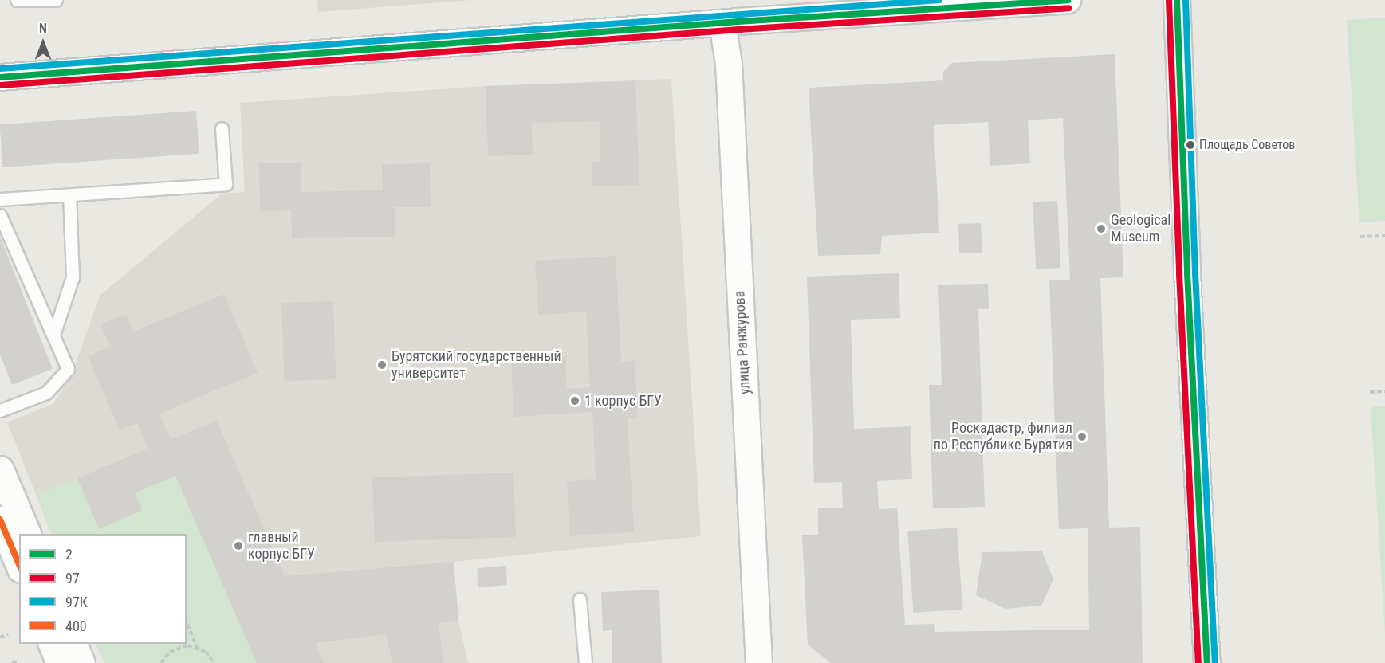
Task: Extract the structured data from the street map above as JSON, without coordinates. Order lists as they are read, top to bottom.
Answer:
{
  "streets": {
    "street": ["улица Ранжурова"]
  },
  "places": [
    "Площадь Советов",
    "Geological Museum",
    "Бурятский государственный университет",
    "1 корпус БГУ",
    "Роскадастр, филиал по Республике Бурятия",
    "главный корпус БГУ"
  ],
  "lines": [
    "transit line 2",
    "transit line 97",
    "transit line 97К",
    "transit line 400"
  ],
  "legend": [
    "2",
    "97",
    "97К",
    "400"
  ],
  "north": "top"
}
